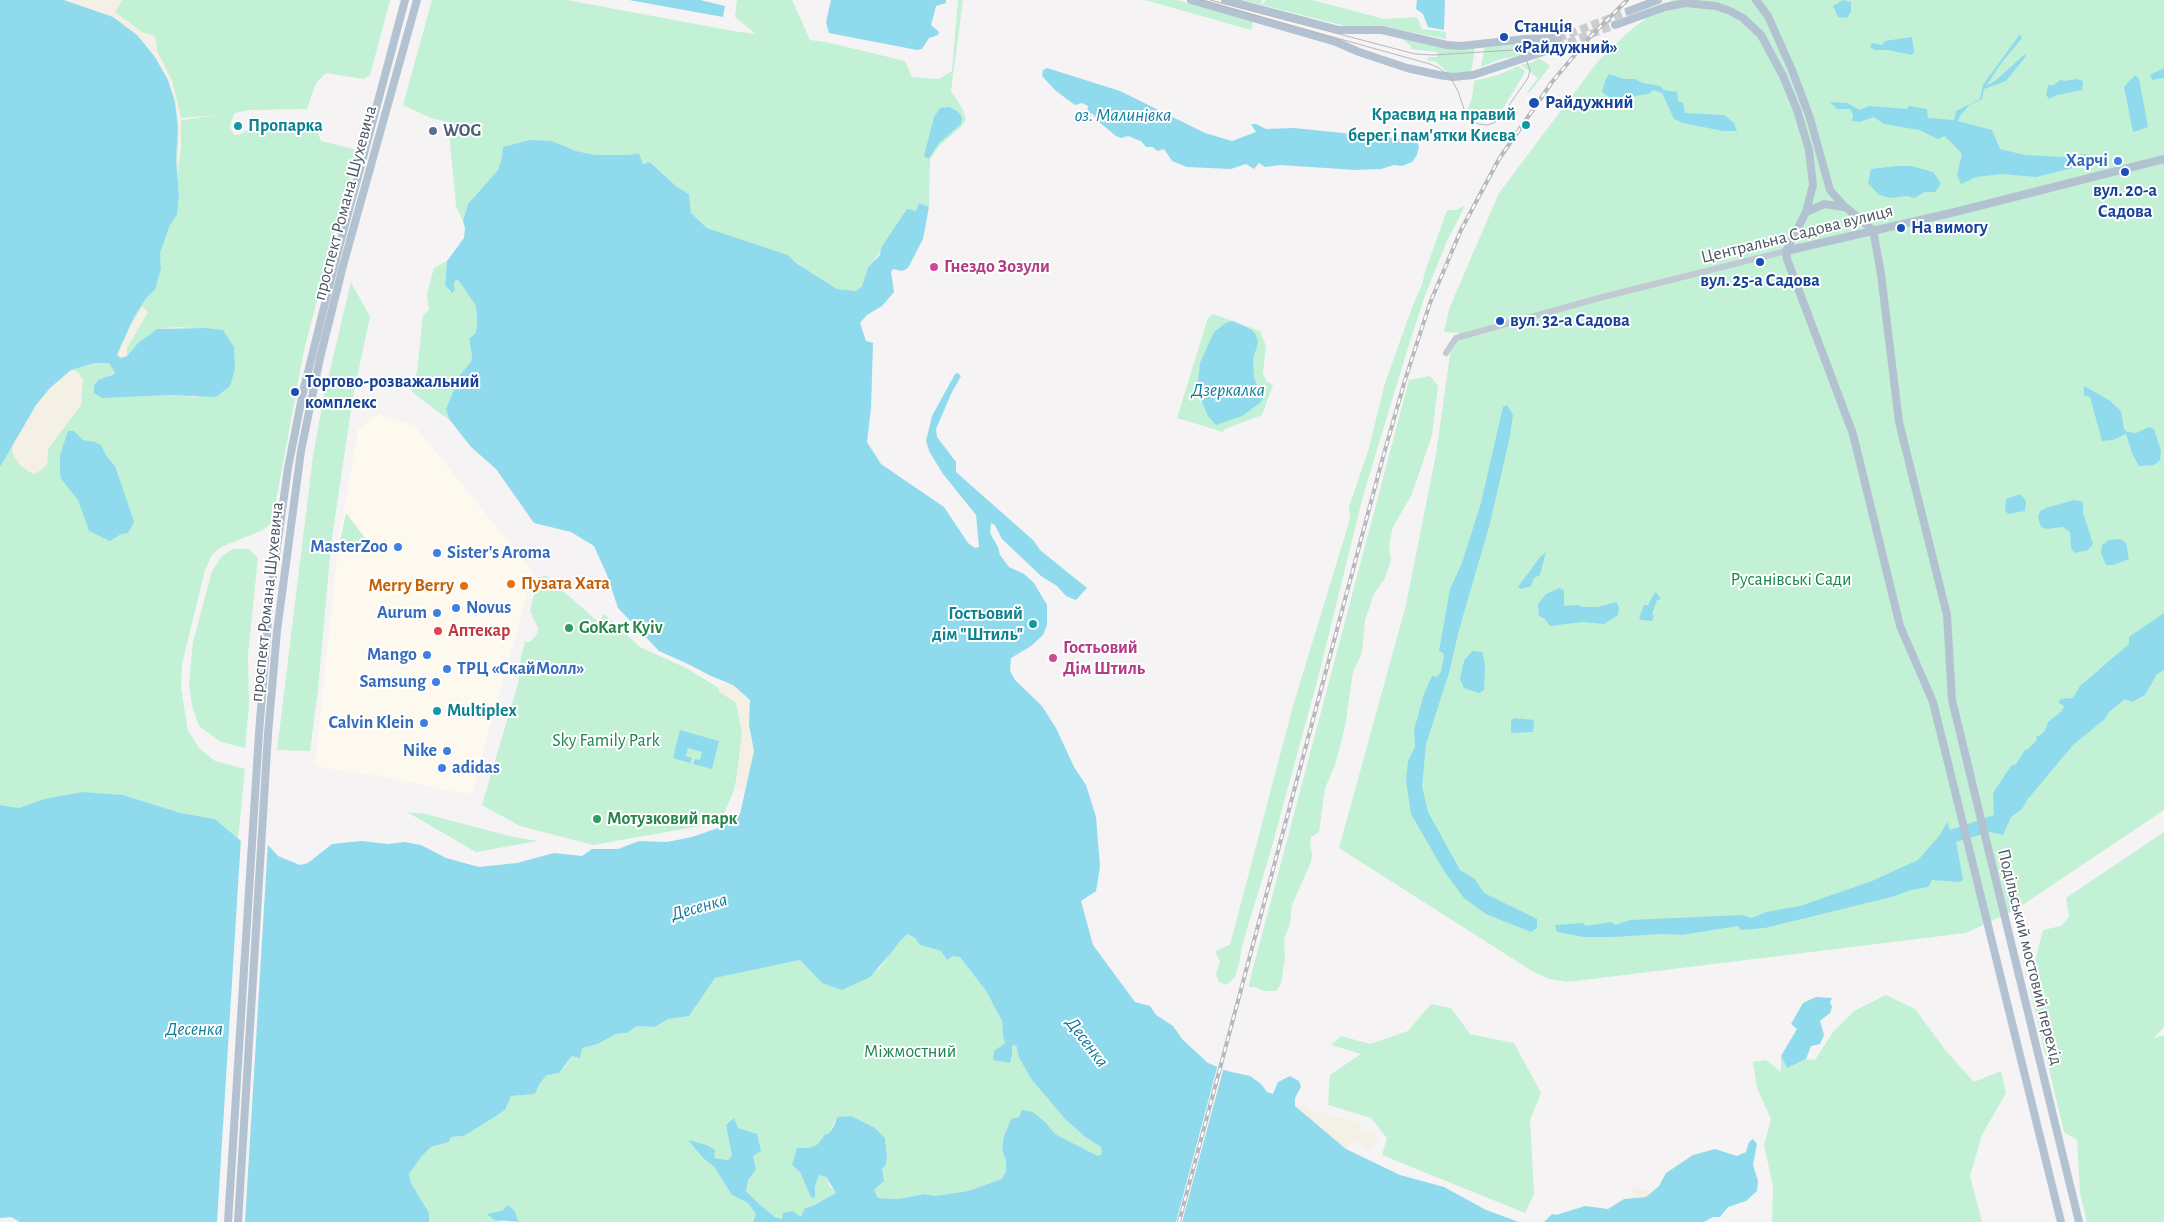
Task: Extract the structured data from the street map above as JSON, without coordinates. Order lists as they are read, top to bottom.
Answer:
{
  "streets": {
    "main road": ["проспект Романа Шухевича", "Центральна Садова вулиця", "Подільський мостовий перехід"]
  },
  "crossings": [
    ["Центральна Садова вулиця", "Подільський мостовий перехід"]
  ],
  "water": ["оз. Малинівка", "Дзеркалка", "Десенка"],
  "parks": ["Русанівські Сади", "Sky Family Park", "Міжмостний"],
  "places": [
    "Станція «Райдужний»",
    "Райдужний",
    "Краєвид на правий берег і пам'ятки Києва",
    "Пропарка",
    "WOG",
    "Харчі",
    "вул. 20-а Садова",
    "На вимогу",
    "вул. 25-а Садова",
    "Гнездо Зозули",
    "вул. 32-а Садова",
    "Торгово-розважальний комплекс",
    "MasterZoo",
    "Sister's Aroma",
    "Пузата Хата",
    "Merry Berry",
    "Novus",
    "Aurum",
    "Гостьовий дім \"Штиль\"",
    "GoKart Kyiv",
    "Аптекар",
    "Mango",
    "Гостьовий Дім Штиль",
    "ТРЦ «СкайМолл»",
    "Samsung",
    "Multiplex",
    "Calvin Klein",
    "Nike",
    "adidas",
    "Мотузковий парк"
  ]
}
